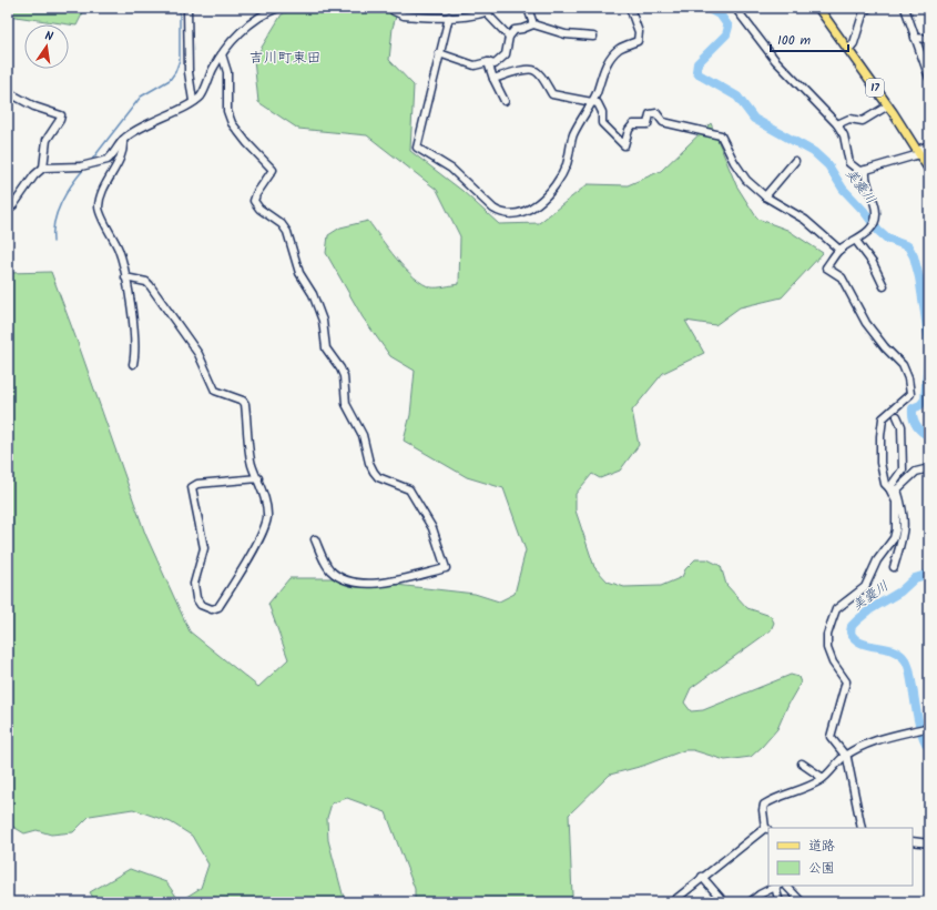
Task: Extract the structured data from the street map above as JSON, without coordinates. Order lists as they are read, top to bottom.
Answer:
{
  "streets": {
    "main road": ["17"]
  },
  "districts": ["吉川町東田"],
  "water": ["美嚢川"],
  "legend": ["道路", "公園"],
  "scale_bar": "100 m",
  "north": "top"
}
